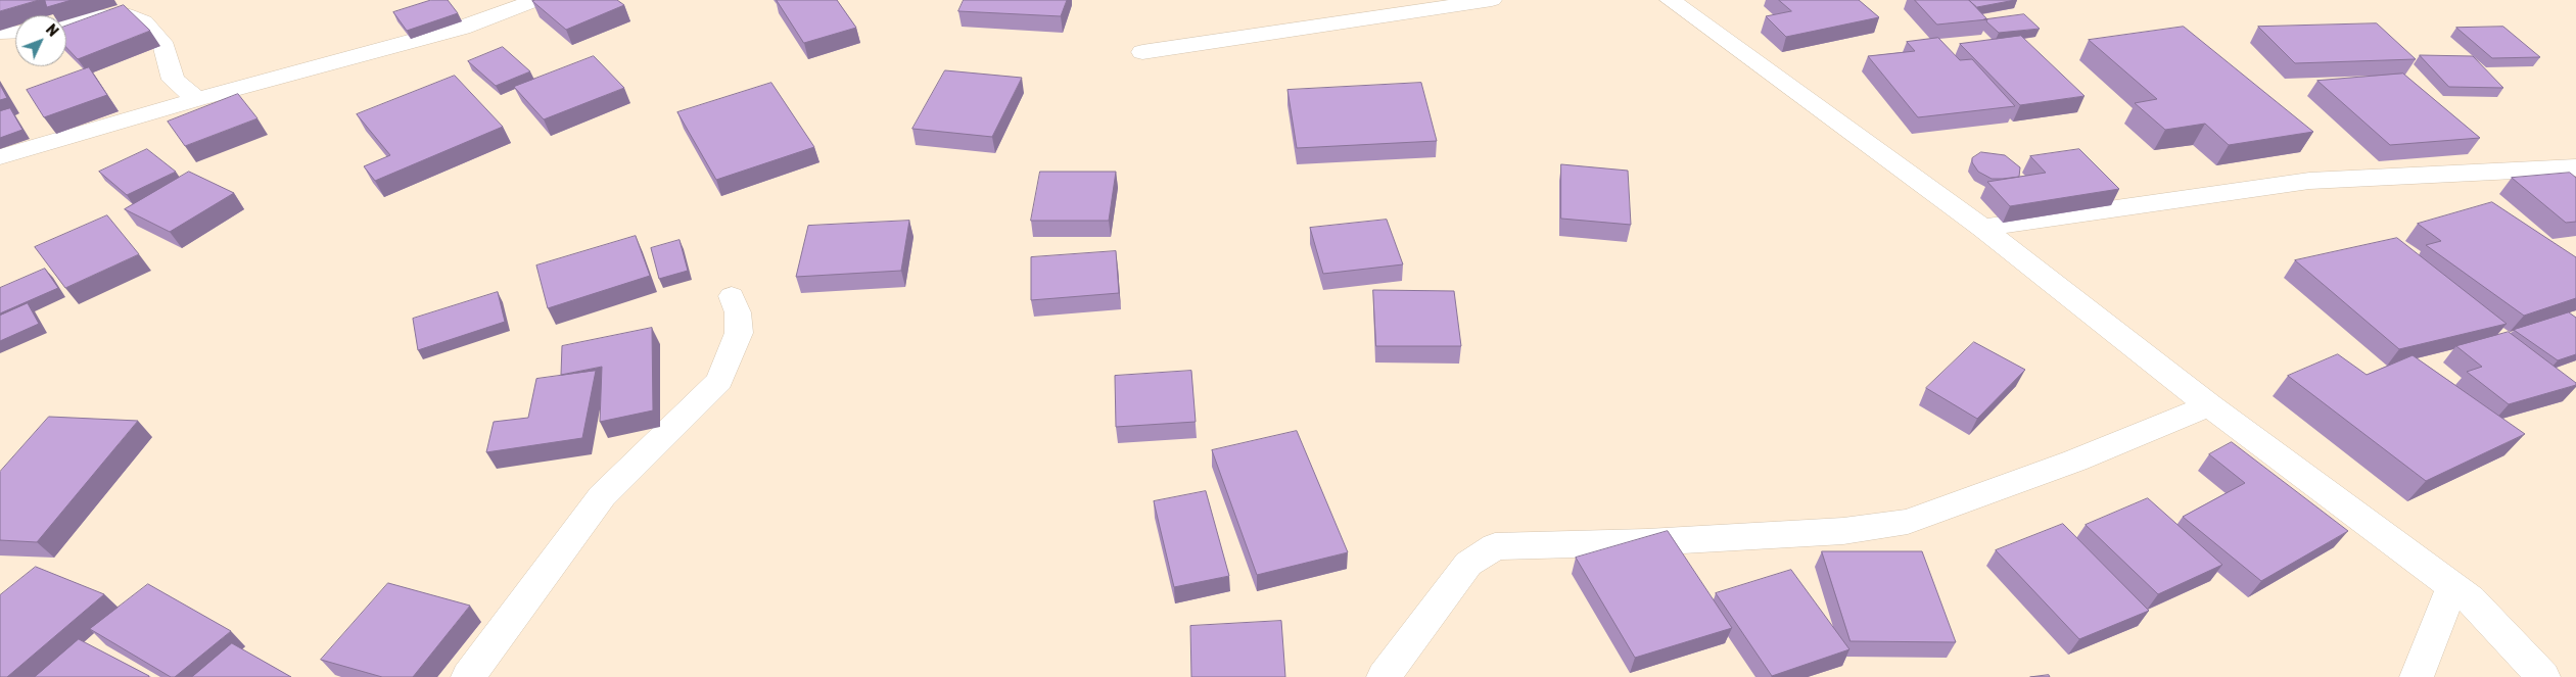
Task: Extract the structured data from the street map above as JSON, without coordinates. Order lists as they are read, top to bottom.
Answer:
{
  "north": "top right"
}
